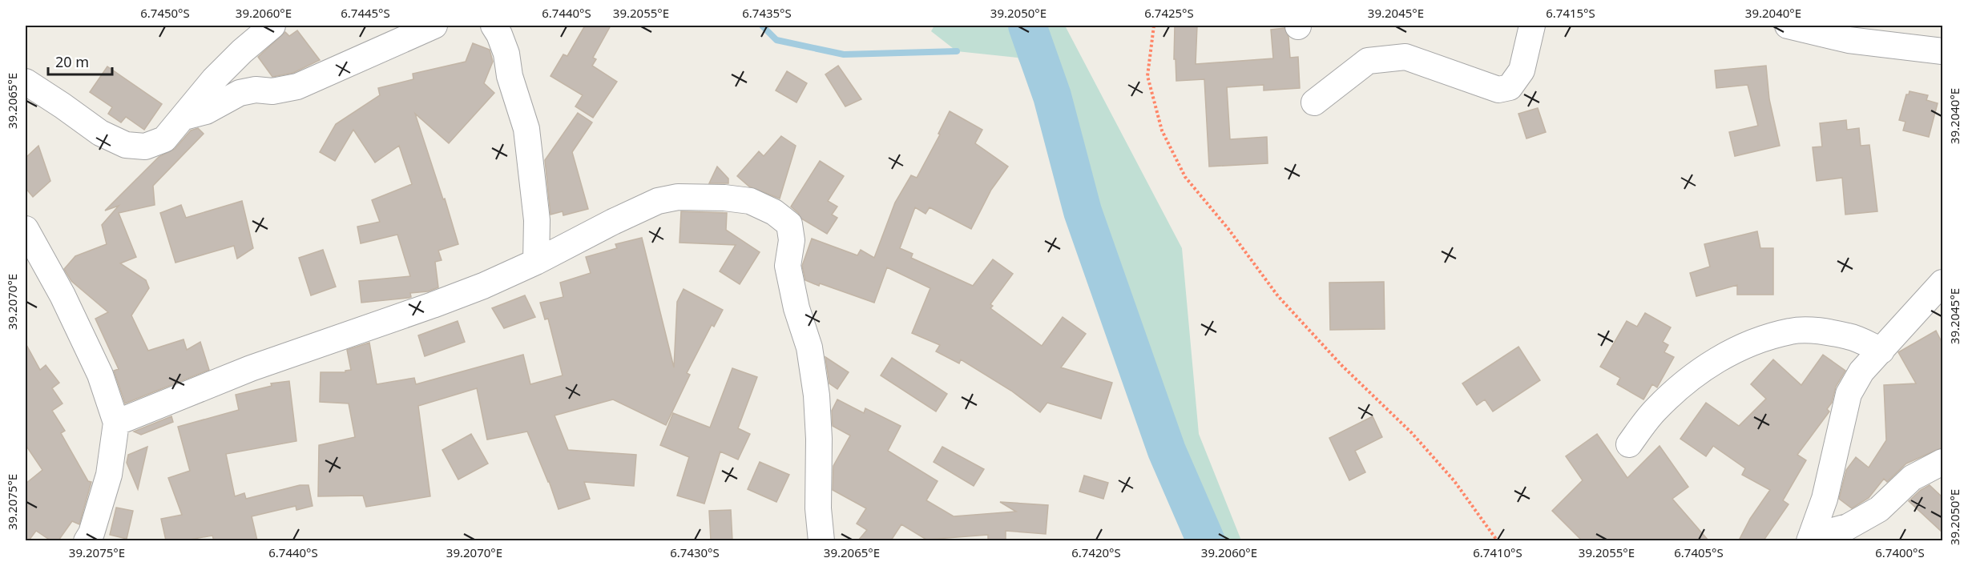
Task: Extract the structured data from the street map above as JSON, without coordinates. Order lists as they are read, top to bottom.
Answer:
{
  "scale_bar": "20 m",
  "coordinates": [
    "6.7450°S",
    "39.2060°E",
    "6.7445°S",
    "6.7440°S",
    "39.2055°E",
    "6.7435°S",
    "39.2050°E",
    "6.7425°S",
    "39.2045°E",
    "6.7415°S",
    "39.2040°E",
    "39.2065°E",
    "39.2070°E",
    "39.2075°E",
    "6.7430°S",
    "6.7420°S",
    "6.7410°S",
    "6.7405°S",
    "6.7400°S"
  ]
}
